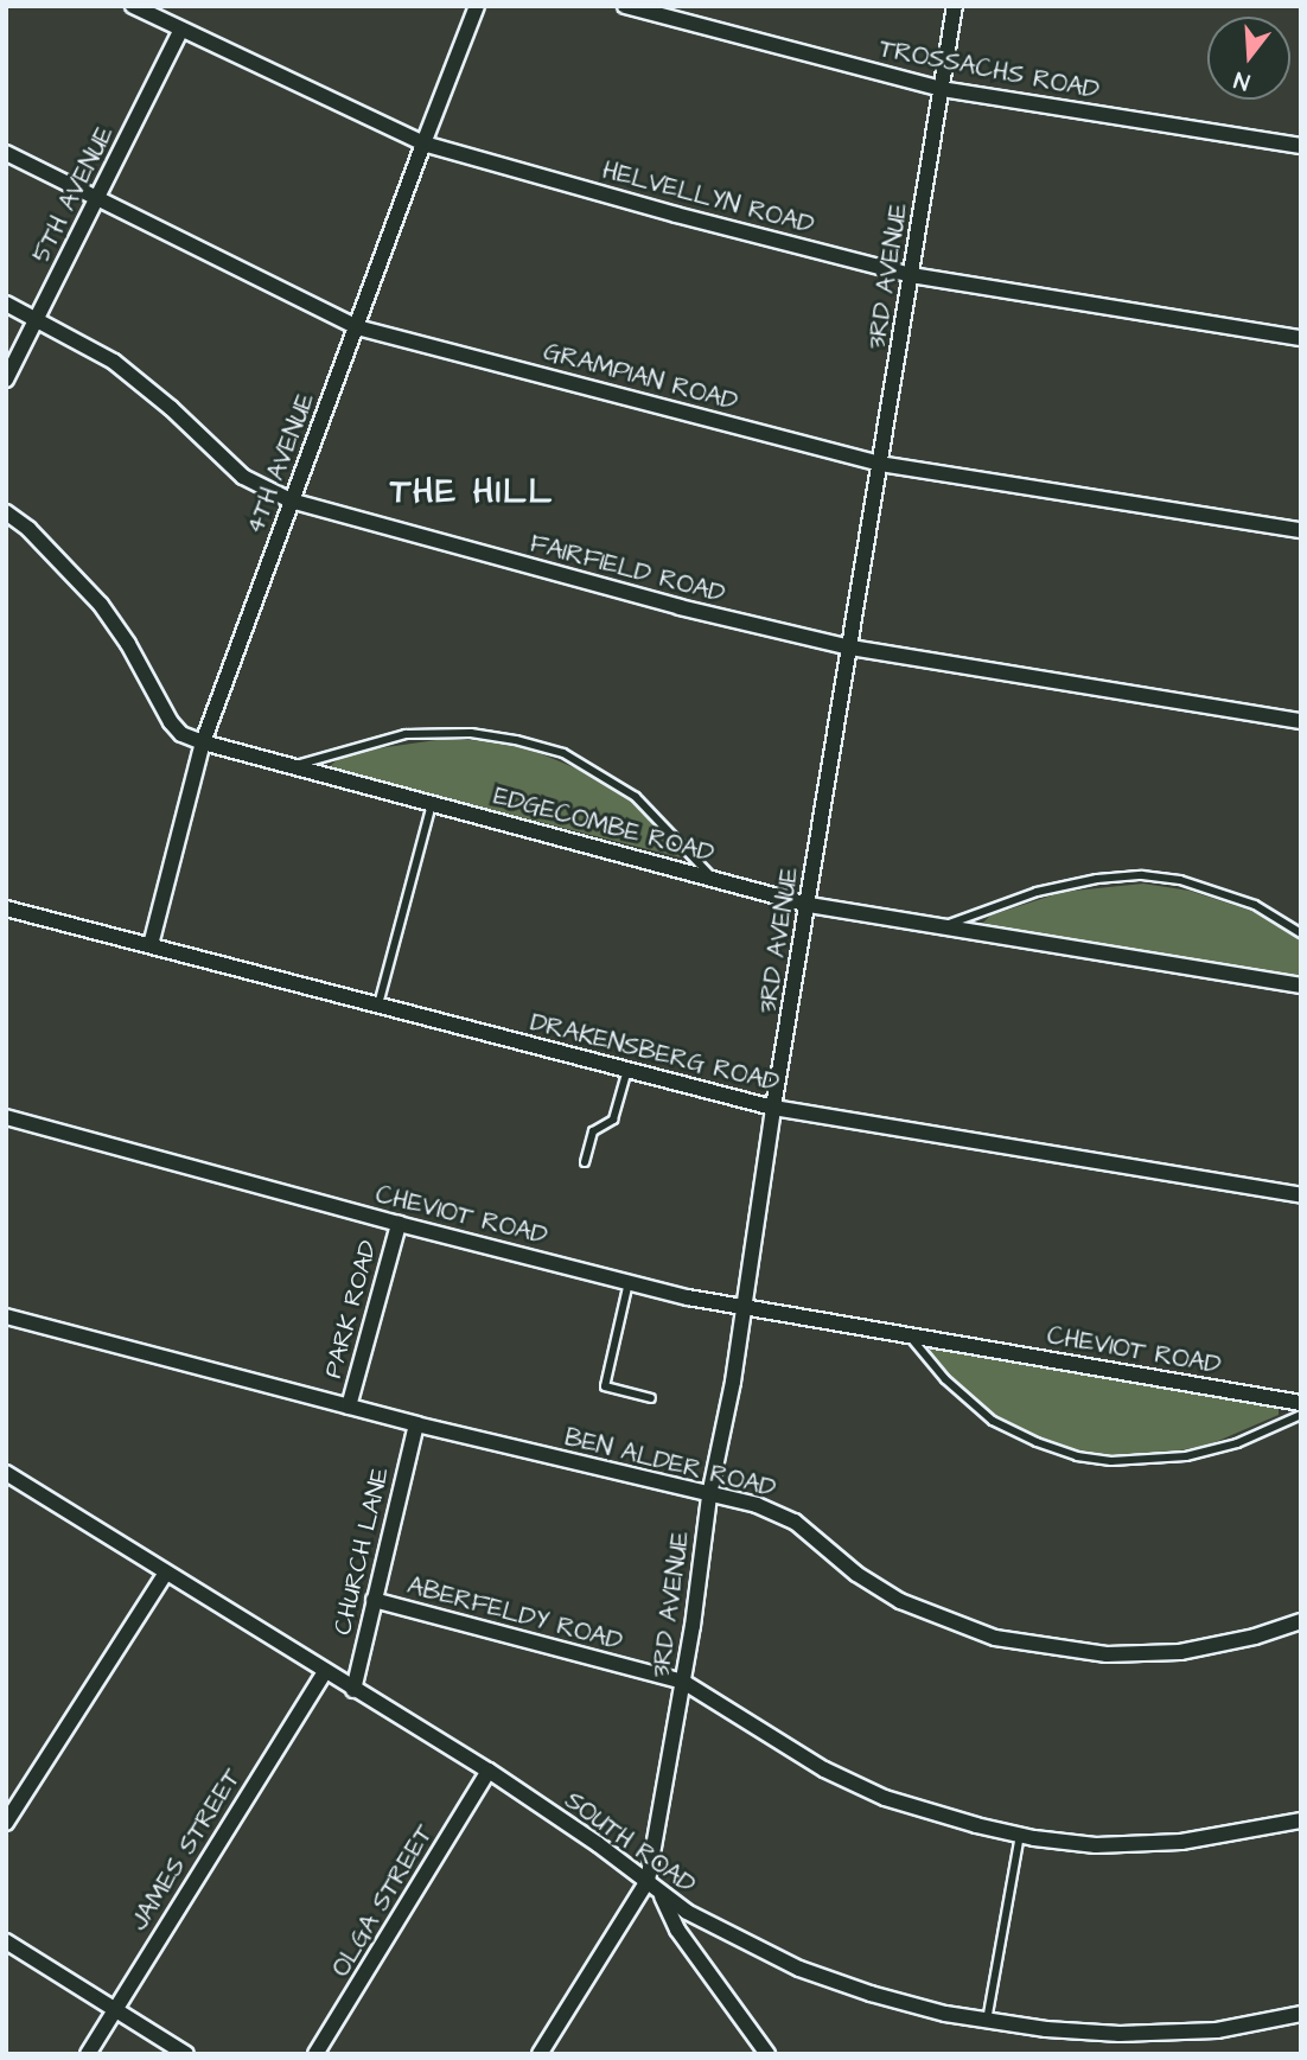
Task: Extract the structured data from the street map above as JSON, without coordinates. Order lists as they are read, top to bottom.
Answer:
{
  "streets": {
    "street": [
      "TROSSACHS ROAD",
      "5TH AVENUE",
      "HELVELLYN ROAD",
      "3RD AVENUE",
      "GRAMPIAN ROAD",
      "4TH AVENUE",
      "FAIRFIELD ROAD",
      "EDGECOMBE ROAD",
      "DRAKENSBERG ROAD",
      "CHEVIOT ROAD",
      "PARK ROAD",
      "BEN ALDER ROAD",
      "CHURCH LANE",
      "ABERFELDY ROAD",
      "SOUTH ROAD",
      "JAMES STREET",
      "OLGA STREET"
    ]
  },
  "crossings": [
    ["TROSSACHS ROAD", "3RD AVENUE"],
    ["5TH AVENUE", "HELVELLYN ROAD"],
    ["5TH AVENUE", "GRAMPIAN ROAD"],
    ["5TH AVENUE", "FAIRFIELD ROAD"],
    ["HELVELLYN ROAD", "3RD AVENUE"],
    ["HELVELLYN ROAD", "4TH AVENUE"],
    ["3RD AVENUE", "GRAMPIAN ROAD"],
    ["3RD AVENUE", "FAIRFIELD ROAD"],
    ["3RD AVENUE", "EDGECOMBE ROAD"],
    ["3RD AVENUE", "DRAKENSBERG ROAD"],
    ["3RD AVENUE", "CHEVIOT ROAD"],
    ["3RD AVENUE", "BEN ALDER ROAD"],
    ["3RD AVENUE", "ABERFELDY ROAD"],
    ["3RD AVENUE", "SOUTH ROAD"],
    ["GRAMPIAN ROAD", "4TH AVENUE"],
    ["4TH AVENUE", "FAIRFIELD ROAD"],
    ["4TH AVENUE", "EDGECOMBE ROAD"],
    ["4TH AVENUE", "DRAKENSBERG ROAD"],
    ["CHEVIOT ROAD", "PARK ROAD"],
    ["PARK ROAD", "BEN ALDER ROAD"],
    ["BEN ALDER ROAD", "CHURCH LANE"],
    ["CHURCH LANE", "ABERFELDY ROAD"],
    ["CHURCH LANE", "SOUTH ROAD"],
    ["SOUTH ROAD", "JAMES STREET"],
    ["SOUTH ROAD", "OLGA STREET"]
  ],
  "districts": ["THE HILL"],
  "north": "bottom"
}
